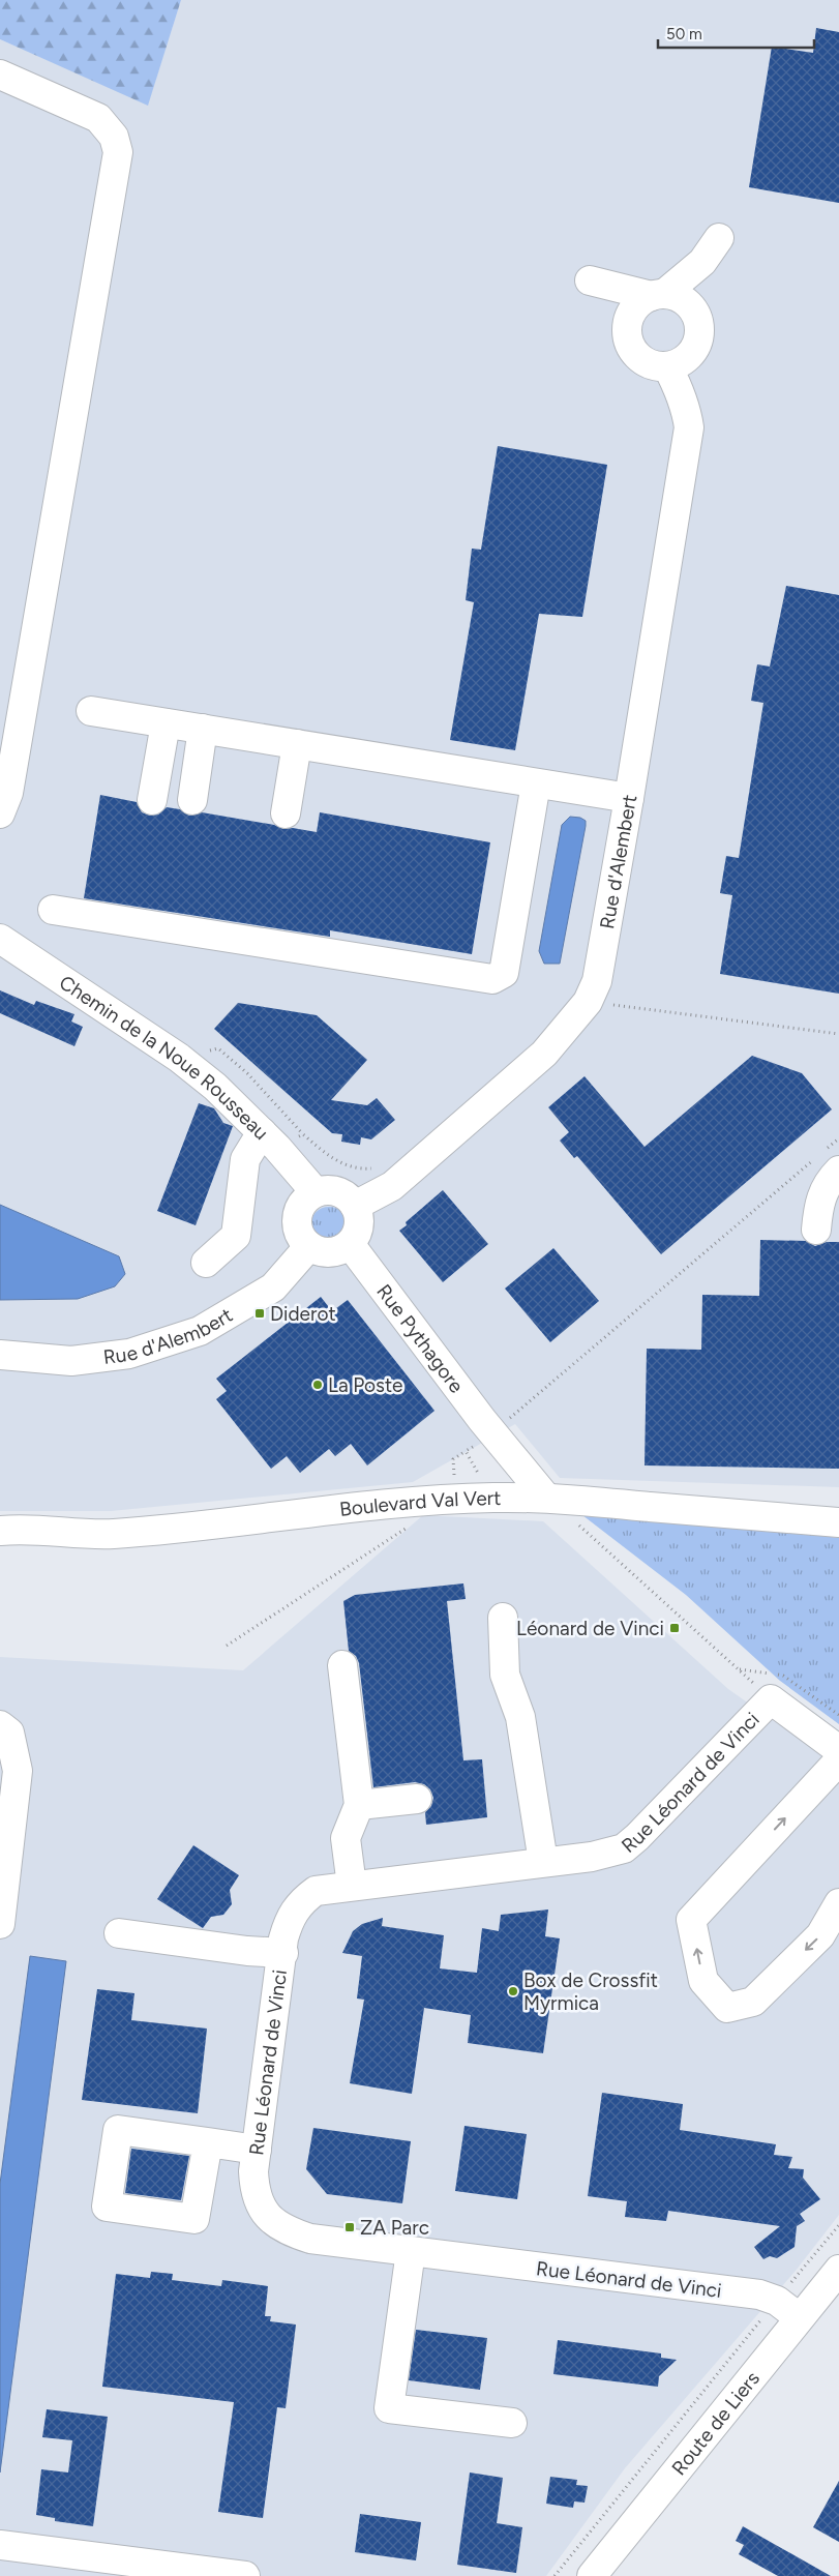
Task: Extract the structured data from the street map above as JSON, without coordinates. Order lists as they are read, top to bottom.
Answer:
{
  "streets": {
    "street": [
      "Rue d'Alembert",
      "Chemin de la Noue Rousseau",
      "Rue Pythagore",
      "Boulevard Val Vert",
      "Rue Léonard de Vinci",
      "Route de Liers"
    ]
  },
  "crossings": [
    ["Rue d'Alembert", "Chemin de la Noue Rousseau"],
    ["Rue d'Alembert", "Rue Pythagore"],
    ["Chemin de la Noue Rousseau", "Rue Pythagore"],
    ["Rue Pythagore", "Boulevard Val Vert"],
    ["Rue Léonard de Vinci", "Route de Liers"]
  ],
  "places": {
    "transit": ["Diderot", "Léonard de Vinci", "ZA Parc"],
    "other": ["La Poste", "Box de Crossfit Myrmica"]
  },
  "scale_bar": "50 m"
}
